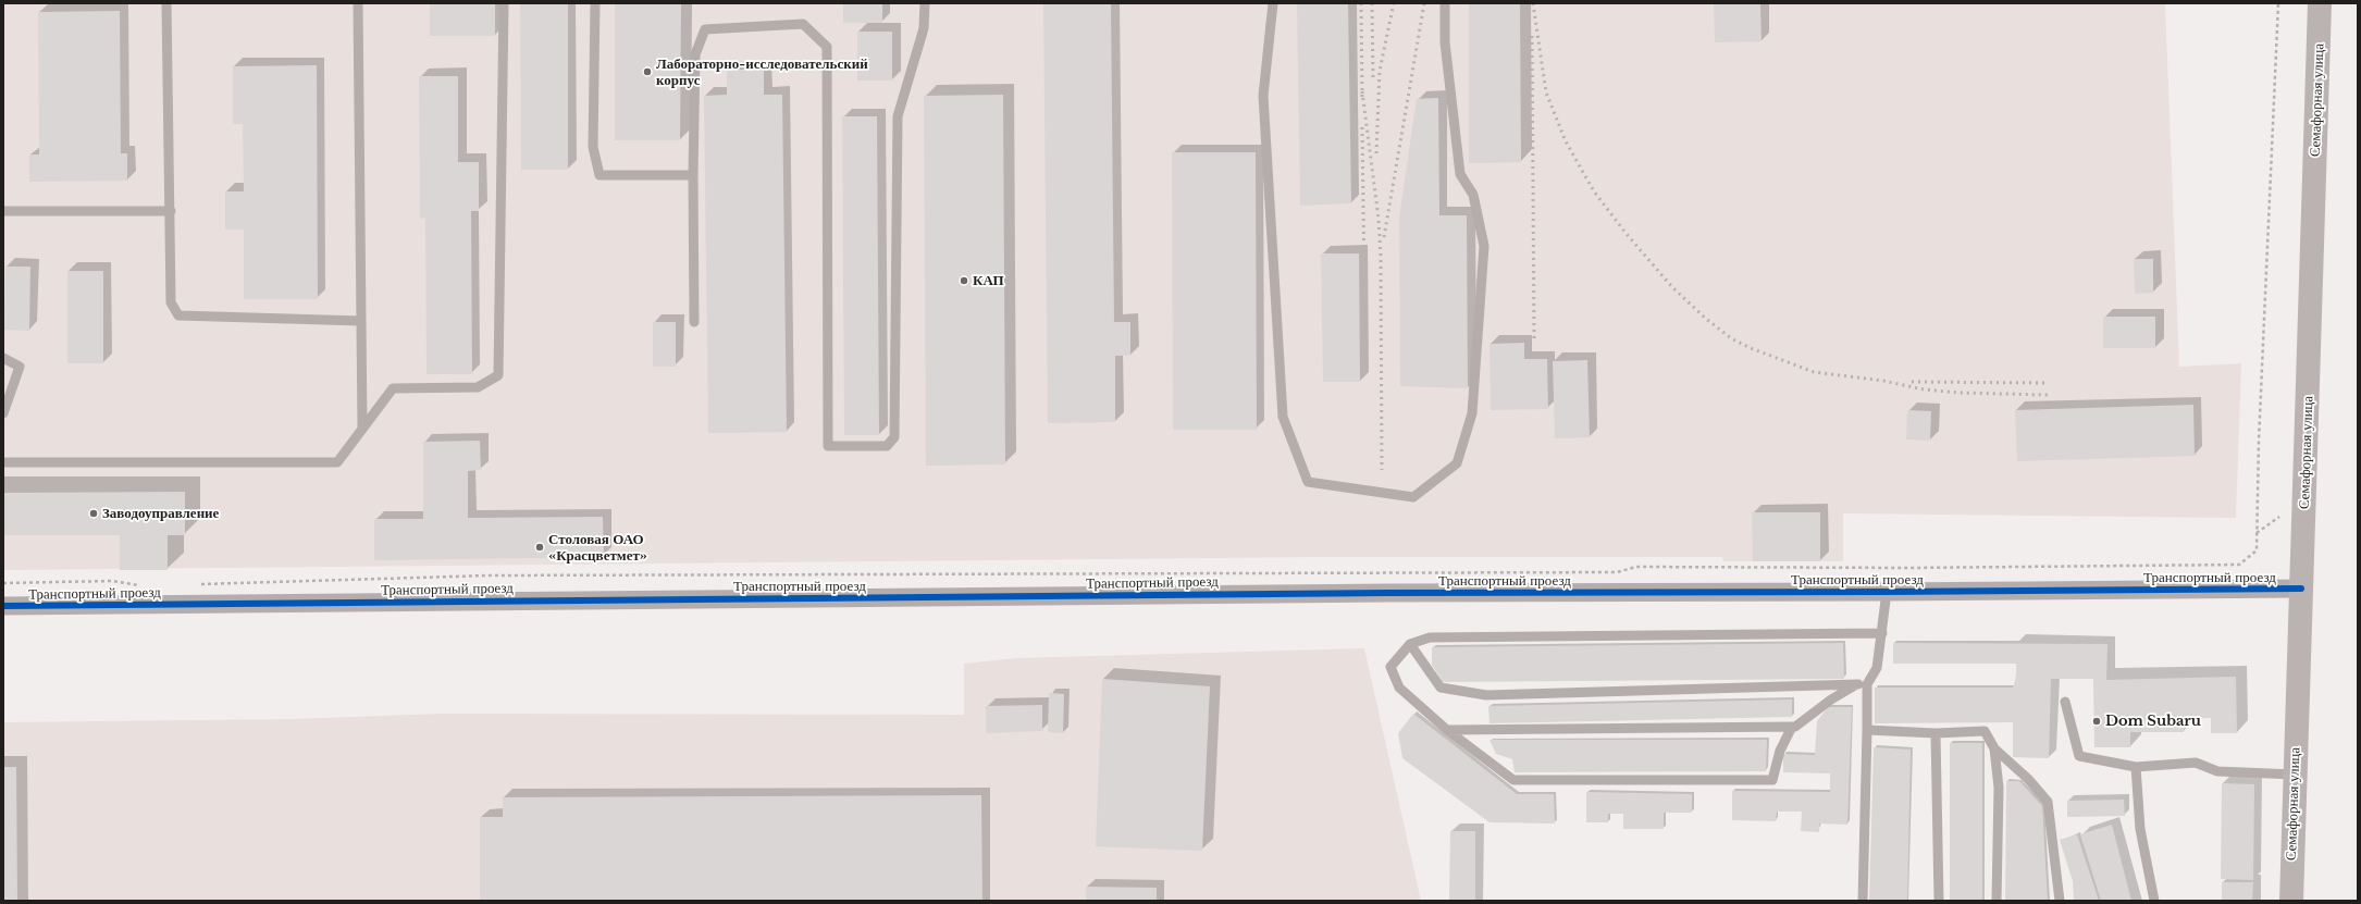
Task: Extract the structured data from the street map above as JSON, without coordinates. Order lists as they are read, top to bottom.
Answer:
{
  "streets": {
    "highway": ["Семафорная улица"],
    "street": ["Транспортный проезд"]
  },
  "crossings": [
    ["Семафорная улица", "Транспортный проезд"]
  ],
  "places": [
    "Лабораторно-исследовательский корпус",
    "КАП",
    "Заводоуправление",
    "Столовая ОАО «Красцветмет»",
    "Dom Subaru"
  ]
}
